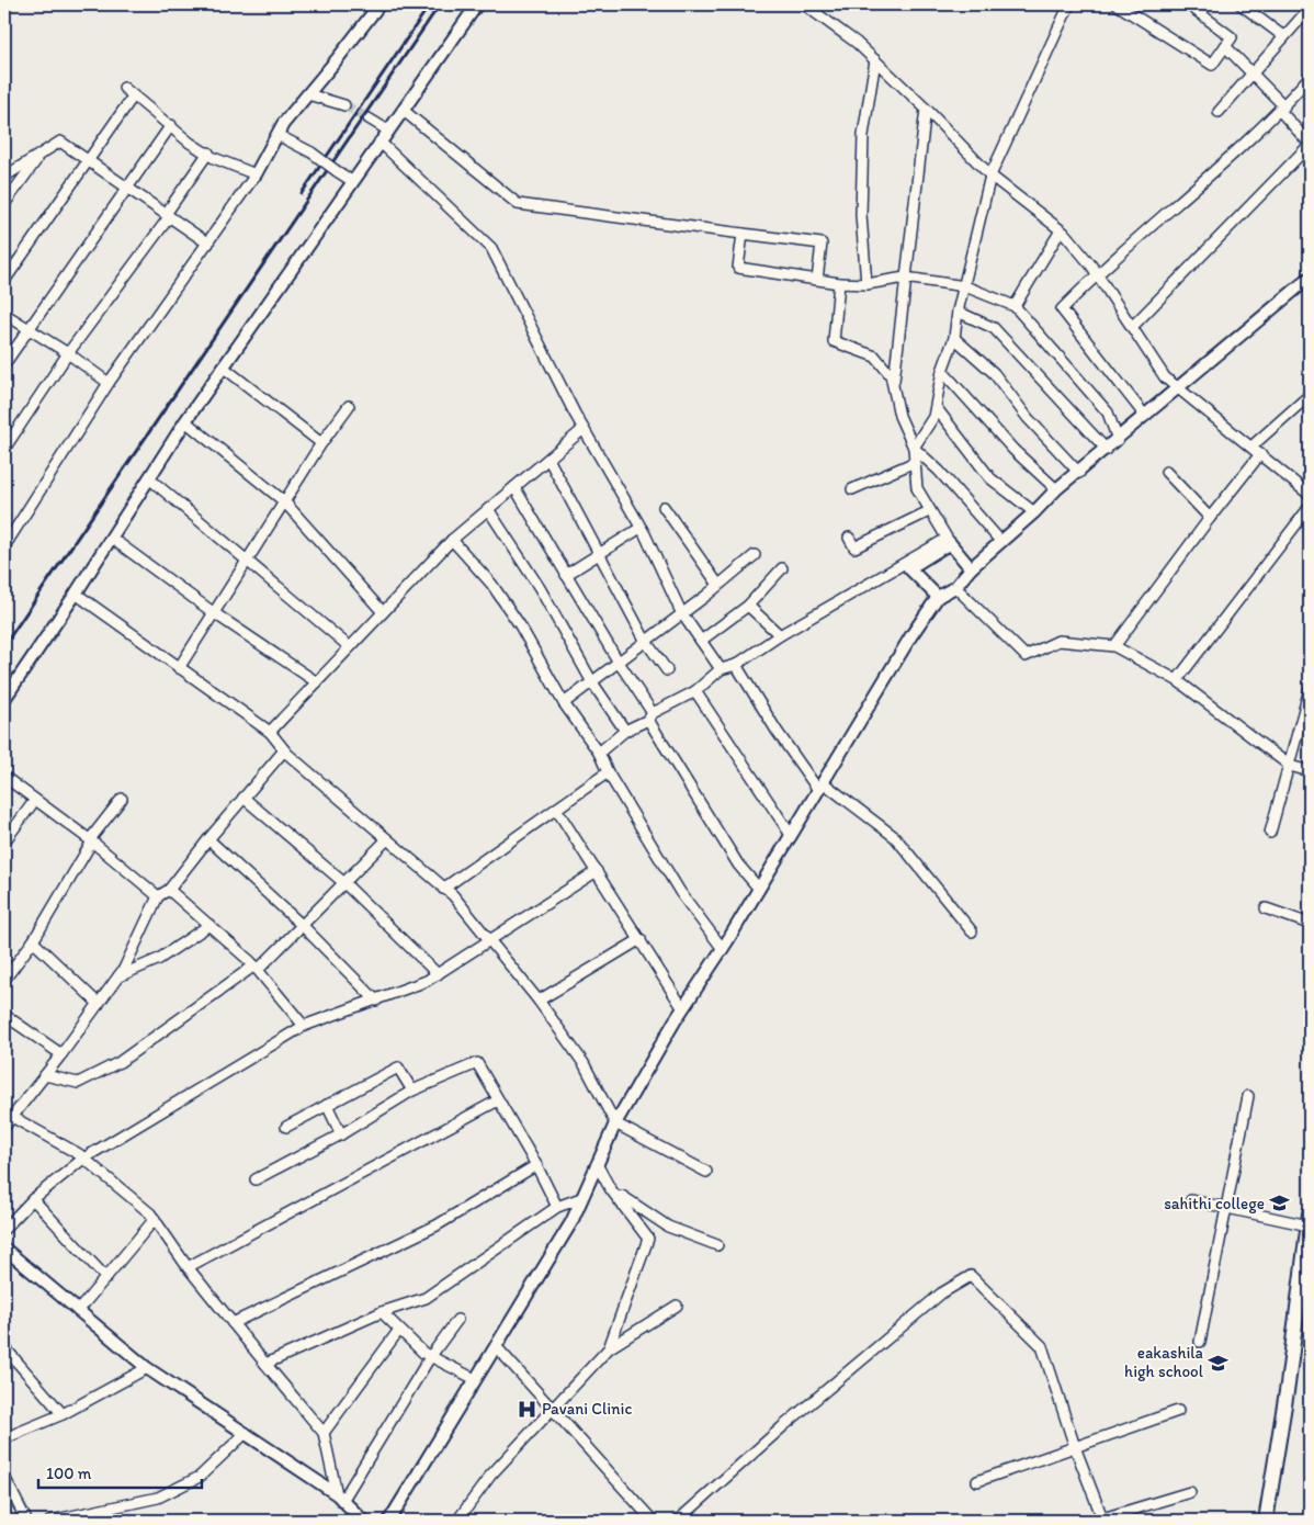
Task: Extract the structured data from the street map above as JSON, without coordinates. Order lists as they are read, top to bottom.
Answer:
{
  "places": {
    "school or university": ["sahithi college", "eakashila high school"],
    "hospital": ["Pavani Clinic"]
  },
  "scale_bar": "100 m"
}
